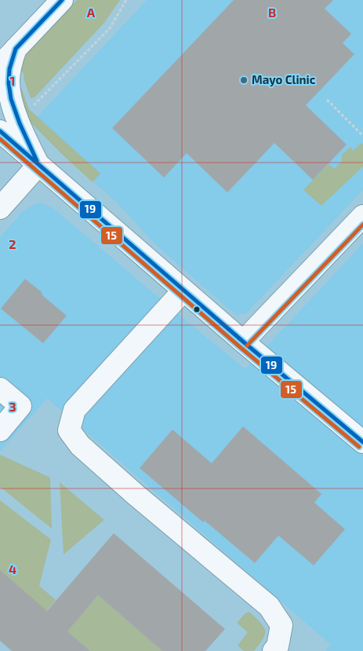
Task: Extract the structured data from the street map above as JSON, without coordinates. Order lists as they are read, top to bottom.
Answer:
{
  "places": ["Mayo Clinic"],
  "lines": ["transit line 19", "transit line 15"],
  "grid": {
    "columns": ["A", "B"],
    "rows": [
      "1",
      "2",
      "3",
      "4"
    ]
  }
}
